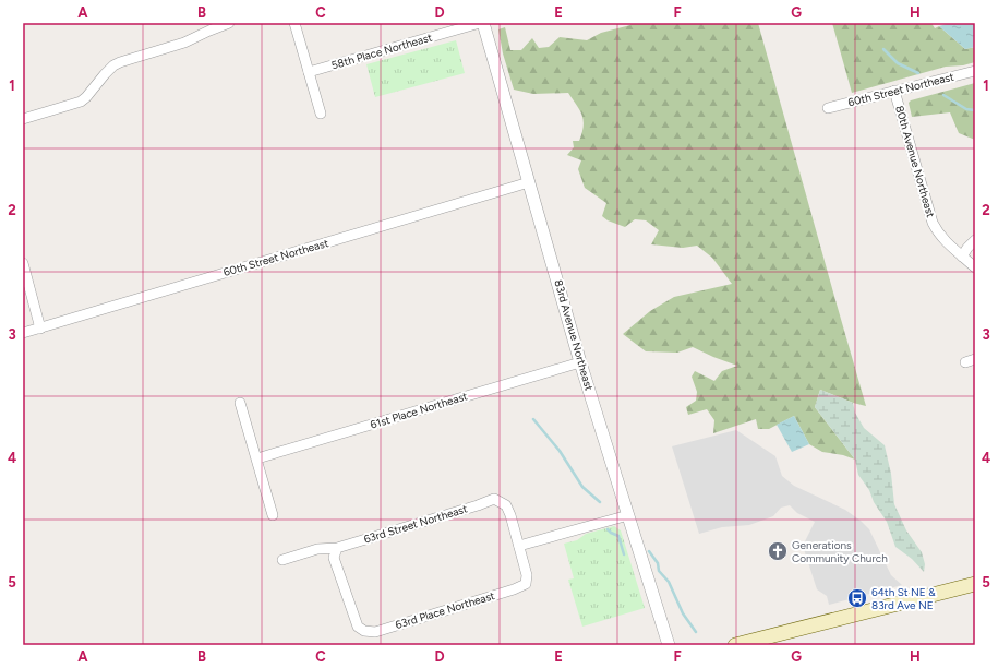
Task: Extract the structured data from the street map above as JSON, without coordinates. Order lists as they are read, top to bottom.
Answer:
{
  "streets": {
    "street": [
      "58th Place Northeast",
      "60th Street Northeast",
      "80th Avenue Northeast",
      "83rd Avenue Northeast",
      "61st Place Northeast",
      "63rd Street Northeast",
      "63rd Place Northeast"
    ]
  },
  "crossings": [
    ["60th Street Northeast", "80th Avenue Northeast"],
    ["60th Street Northeast", "83rd Avenue Northeast"],
    ["83rd Avenue Northeast", "61st Place Northeast"],
    ["63rd Street Northeast", "63rd Place Northeast"]
  ],
  "places": {
    "church": ["Generations Community Church"],
    "bus stop": ["64th St NE & 83rd Ave NE"]
  },
  "grid": {
    "columns": [
      "A",
      "B",
      "C",
      "D",
      "E",
      "F",
      "G",
      "H"
    ],
    "rows": [
      "1",
      "2",
      "3",
      "4",
      "5"
    ]
  }
}
